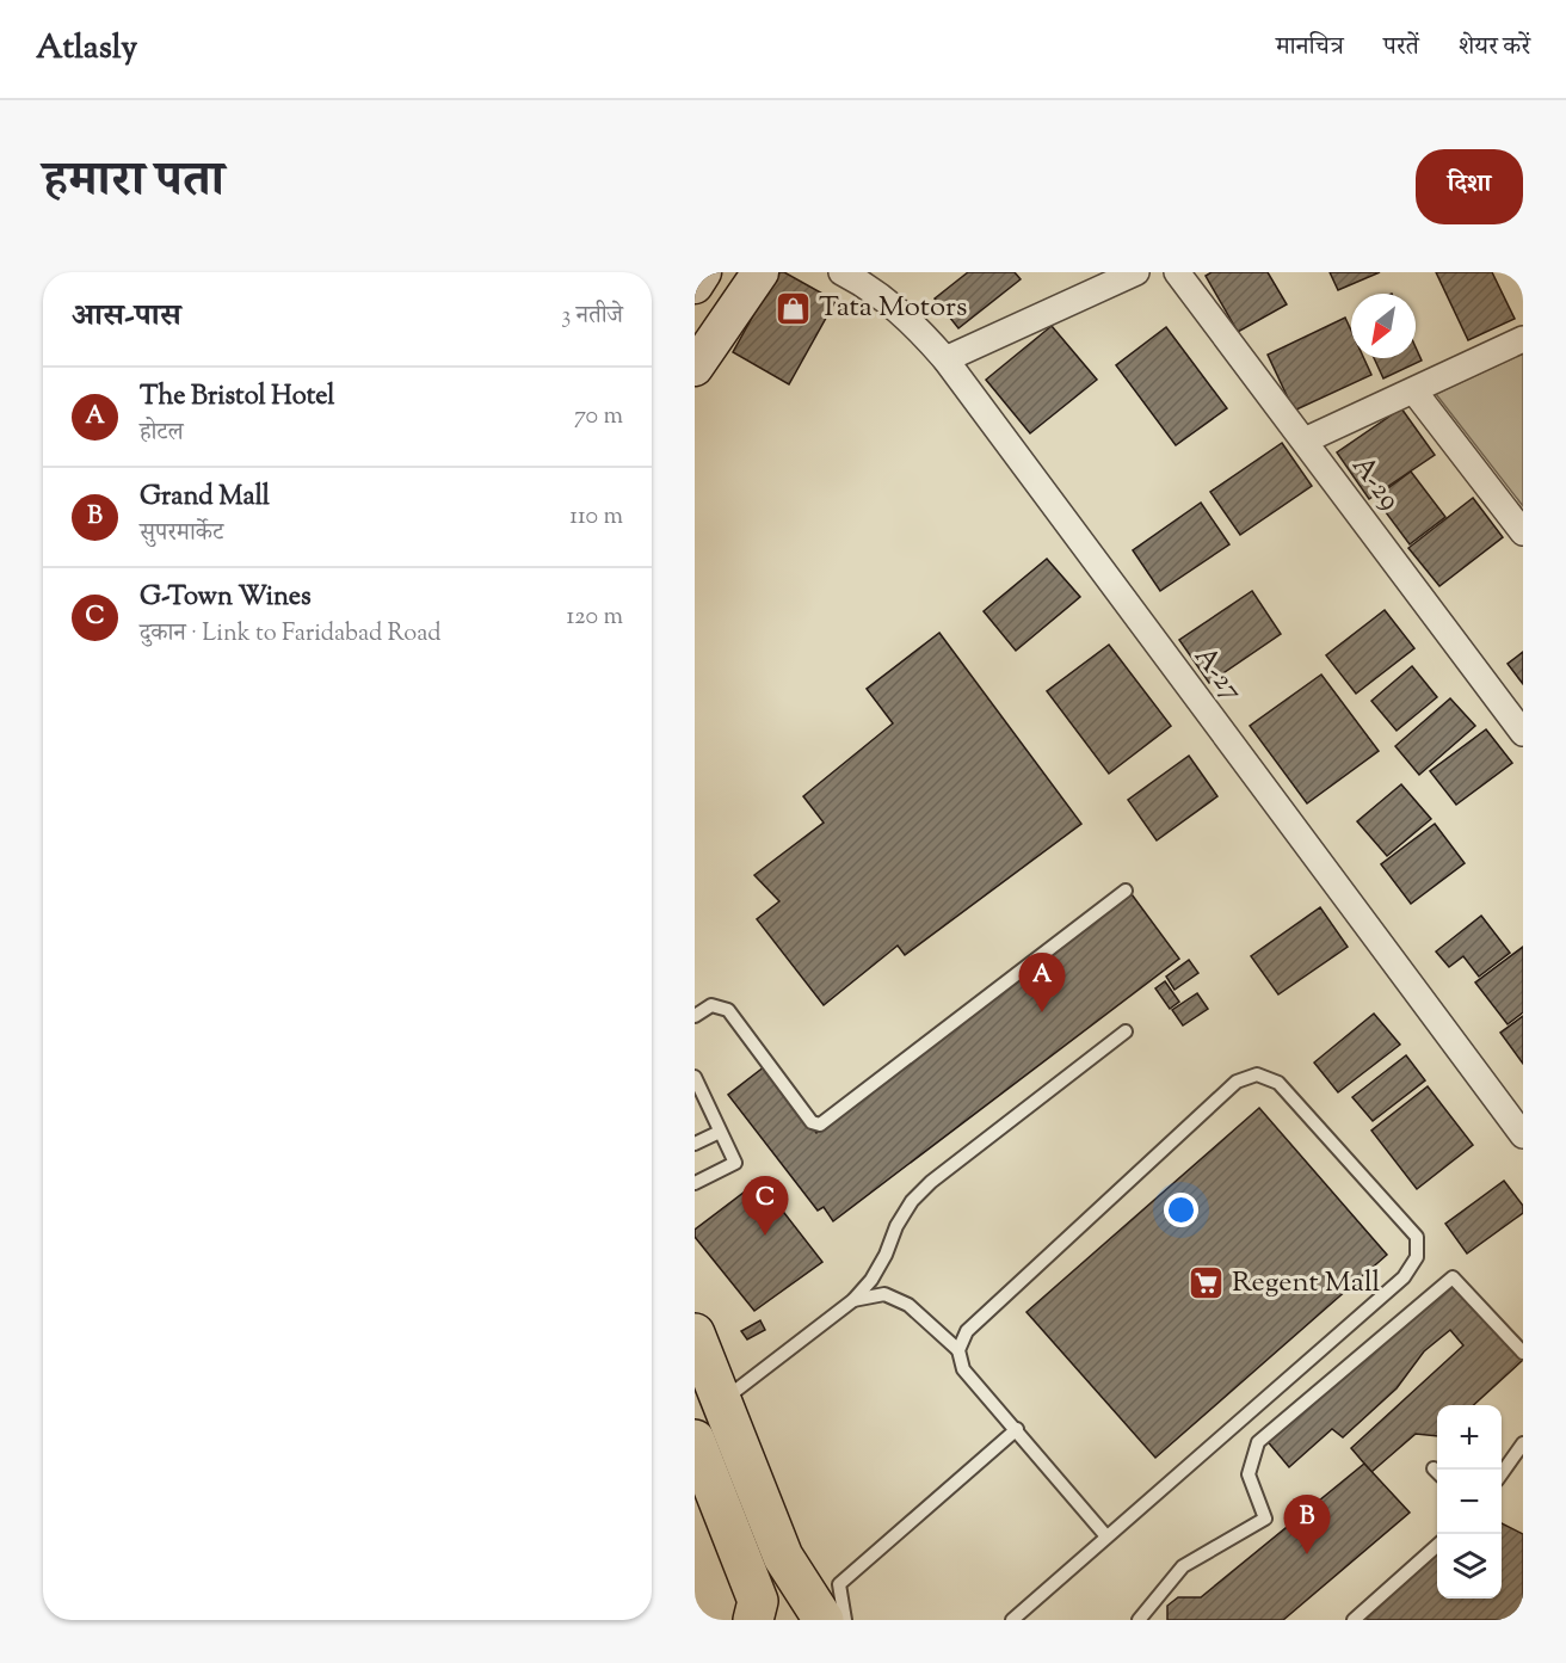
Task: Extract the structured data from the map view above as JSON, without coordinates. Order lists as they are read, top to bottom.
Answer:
{
  "streets": {
    "street": ["A-29", "A-27"]
  },
  "places": {
    "shop": ["Tata Motors"],
    "supermarket": ["Regent Mall"]
  },
  "north": "bottom left",
  "page": {
    "header": "Atlasly",
    "nav": ["मानचित्र", "परतें", "शेयर करें"],
    "title": "हमारा पता",
    "buttons": "दिशा",
    "heading": ["आस-पास", "3 नतीजे"],
    "list": [
      {
        "mark": "A",
        "name": "The Bristol Hotel",
        "note": "होटल",
        "value": "70 m"
      },
      {
        "mark": "B",
        "name": "Grand Mall",
        "note": "सुपरमार्केट",
        "value": "110 m"
      },
      {
        "mark": "C",
        "name": "G-Town Wines",
        "note": "दुकान · Link to Faridabad Road",
        "value": "120 m"
      }
    ],
    "pins": ["A", "C", "B"],
    "map_buttons": ["+", "−"]
  }
}
